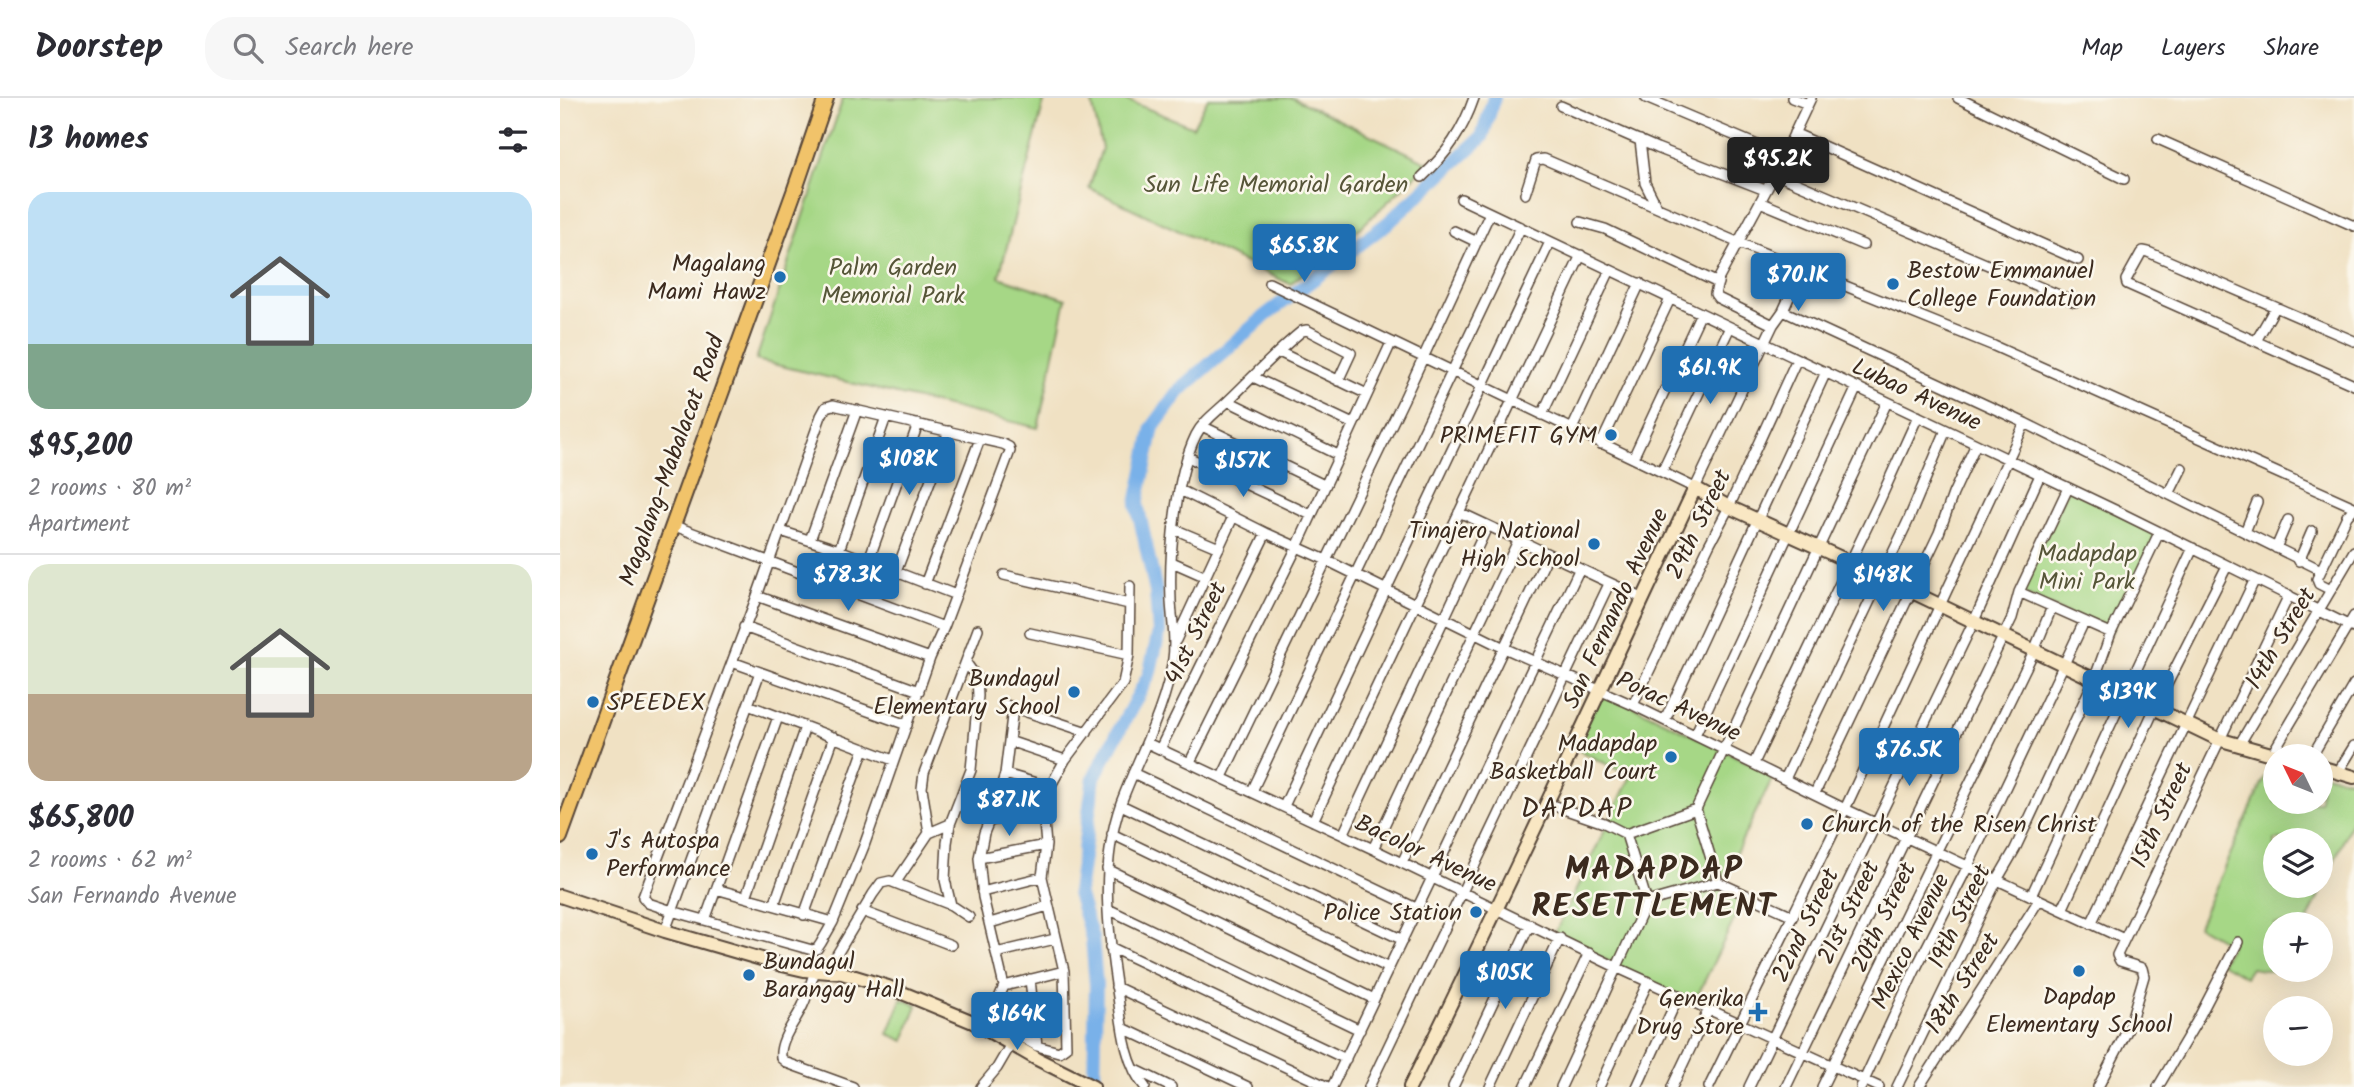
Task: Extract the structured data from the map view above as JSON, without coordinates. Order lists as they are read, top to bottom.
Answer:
{
  "streets": {
    "main road": ["Magalang-Mabalacat Road", "San Fernando Avenue"],
    "street": [
      "Lubao Avenue",
      "29th Street",
      "41st Street",
      "14th Street",
      "Porac Avenue",
      "15th Street",
      "Bacolor Avenue",
      "21st Street",
      "19th Street",
      "20th Street",
      "22nd Street",
      "Mexico Avenue",
      "18th Street"
    ]
  },
  "crossings": [
    ["Lubao Avenue", "29th Street"],
    ["Lubao Avenue", "San Fernando Avenue"],
    ["Lubao Avenue", "14th Street"],
    ["Lubao Avenue", "15th Street"],
    ["Lubao Avenue", "21st Street"],
    ["Lubao Avenue", "19th Street"],
    ["Lubao Avenue", "22nd Street"],
    ["Lubao Avenue", "18th Street"],
    ["29th Street", "San Fernando Avenue"],
    ["29th Street", "Porac Avenue"],
    ["San Fernando Avenue", "14th Street"],
    ["San Fernando Avenue", "Porac Avenue"],
    ["San Fernando Avenue", "15th Street"],
    ["San Fernando Avenue", "Bacolor Avenue"],
    ["San Fernando Avenue", "21st Street"],
    ["San Fernando Avenue", "19th Street"],
    ["San Fernando Avenue", "20th Street"],
    ["San Fernando Avenue", "22nd Street"],
    ["San Fernando Avenue", "Mexico Avenue"],
    ["San Fernando Avenue", "18th Street"],
    ["41st Street", "Porac Avenue"],
    ["41st Street", "Bacolor Avenue"],
    ["Porac Avenue", "15th Street"],
    ["Porac Avenue", "21st Street"],
    ["Porac Avenue", "19th Street"],
    ["Porac Avenue", "20th Street"],
    ["Porac Avenue", "22nd Street"],
    ["Porac Avenue", "Mexico Avenue"],
    ["Porac Avenue", "18th Street"],
    ["Bacolor Avenue", "21st Street"],
    ["Bacolor Avenue", "20th Street"],
    ["Bacolor Avenue", "22nd Street"],
    ["Bacolor Avenue", "Mexico Avenue"]
  ],
  "districts": ["DAPDAP", "MADAPDAP RESETTLEMENT"],
  "parks": ["Sun Life Memorial Garden", "Palm Garden Memorial Park", "Madapdap Mini Park"],
  "places": {
    "other": [
      "Magalang Mami Hawz",
      "Bestow Emmanuel College Foundation",
      "PRIMEFIT GYM",
      "Tinajero National High School",
      "Bundagul Elementary School",
      "SPEEDEX",
      "Madapdap Basketball Court",
      "Church of the Risen Christ",
      "J's Autospa Performance",
      "Police Station",
      "Dapdap Elementary School",
      "Bundagul Barangay Hall"
    ],
    "health": ["Generika Drug Store"]
  },
  "north": "top left",
  "page": {
    "header": "Doorstep",
    "search": "Search here",
    "nav": ["Map", "Layers", "Share"],
    "heading": "13 homes",
    "price": [
      "$95.2K",
      "$65.8K",
      "$70.1K",
      "$61.9K",
      "$108K",
      "$157K",
      "$78.3K",
      "$148K",
      "$139K",
      "$76.5K",
      "$87.1K",
      "$105K",
      "$164K"
    ],
    "list": [
      {
        "name": "$95,200",
        "note": "2 rooms · 80 m² · Apartment"
      },
      {
        "name": "$65,800",
        "note": "2 rooms · 62 m² · San Fernando Avenue"
      }
    ],
    "map_buttons": ["+", "−"]
  }
}
